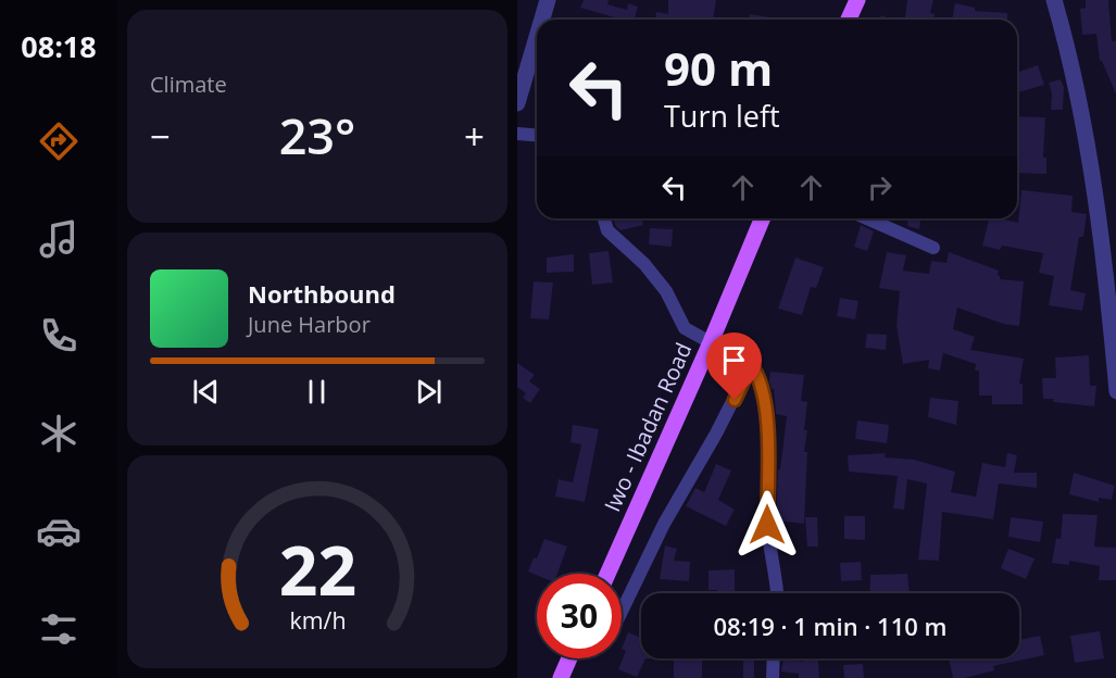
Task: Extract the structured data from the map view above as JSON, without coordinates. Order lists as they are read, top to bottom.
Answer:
{
  "streets": {
    "main road": ["Iwo - Ibadan Road"]
  },
  "page": {
    "tabs": "08:18",
    "tile": "Climate",
    "turn": ["90 m", "Turn left"],
    "heat": ["−", "23°", "+"],
    "song": ["Northbound", "June Harbor"],
    "limit": "30",
    "trip": "08:19 · 1 min · 110 m",
    "gauge": ["22", "km/h"]
  }
}
